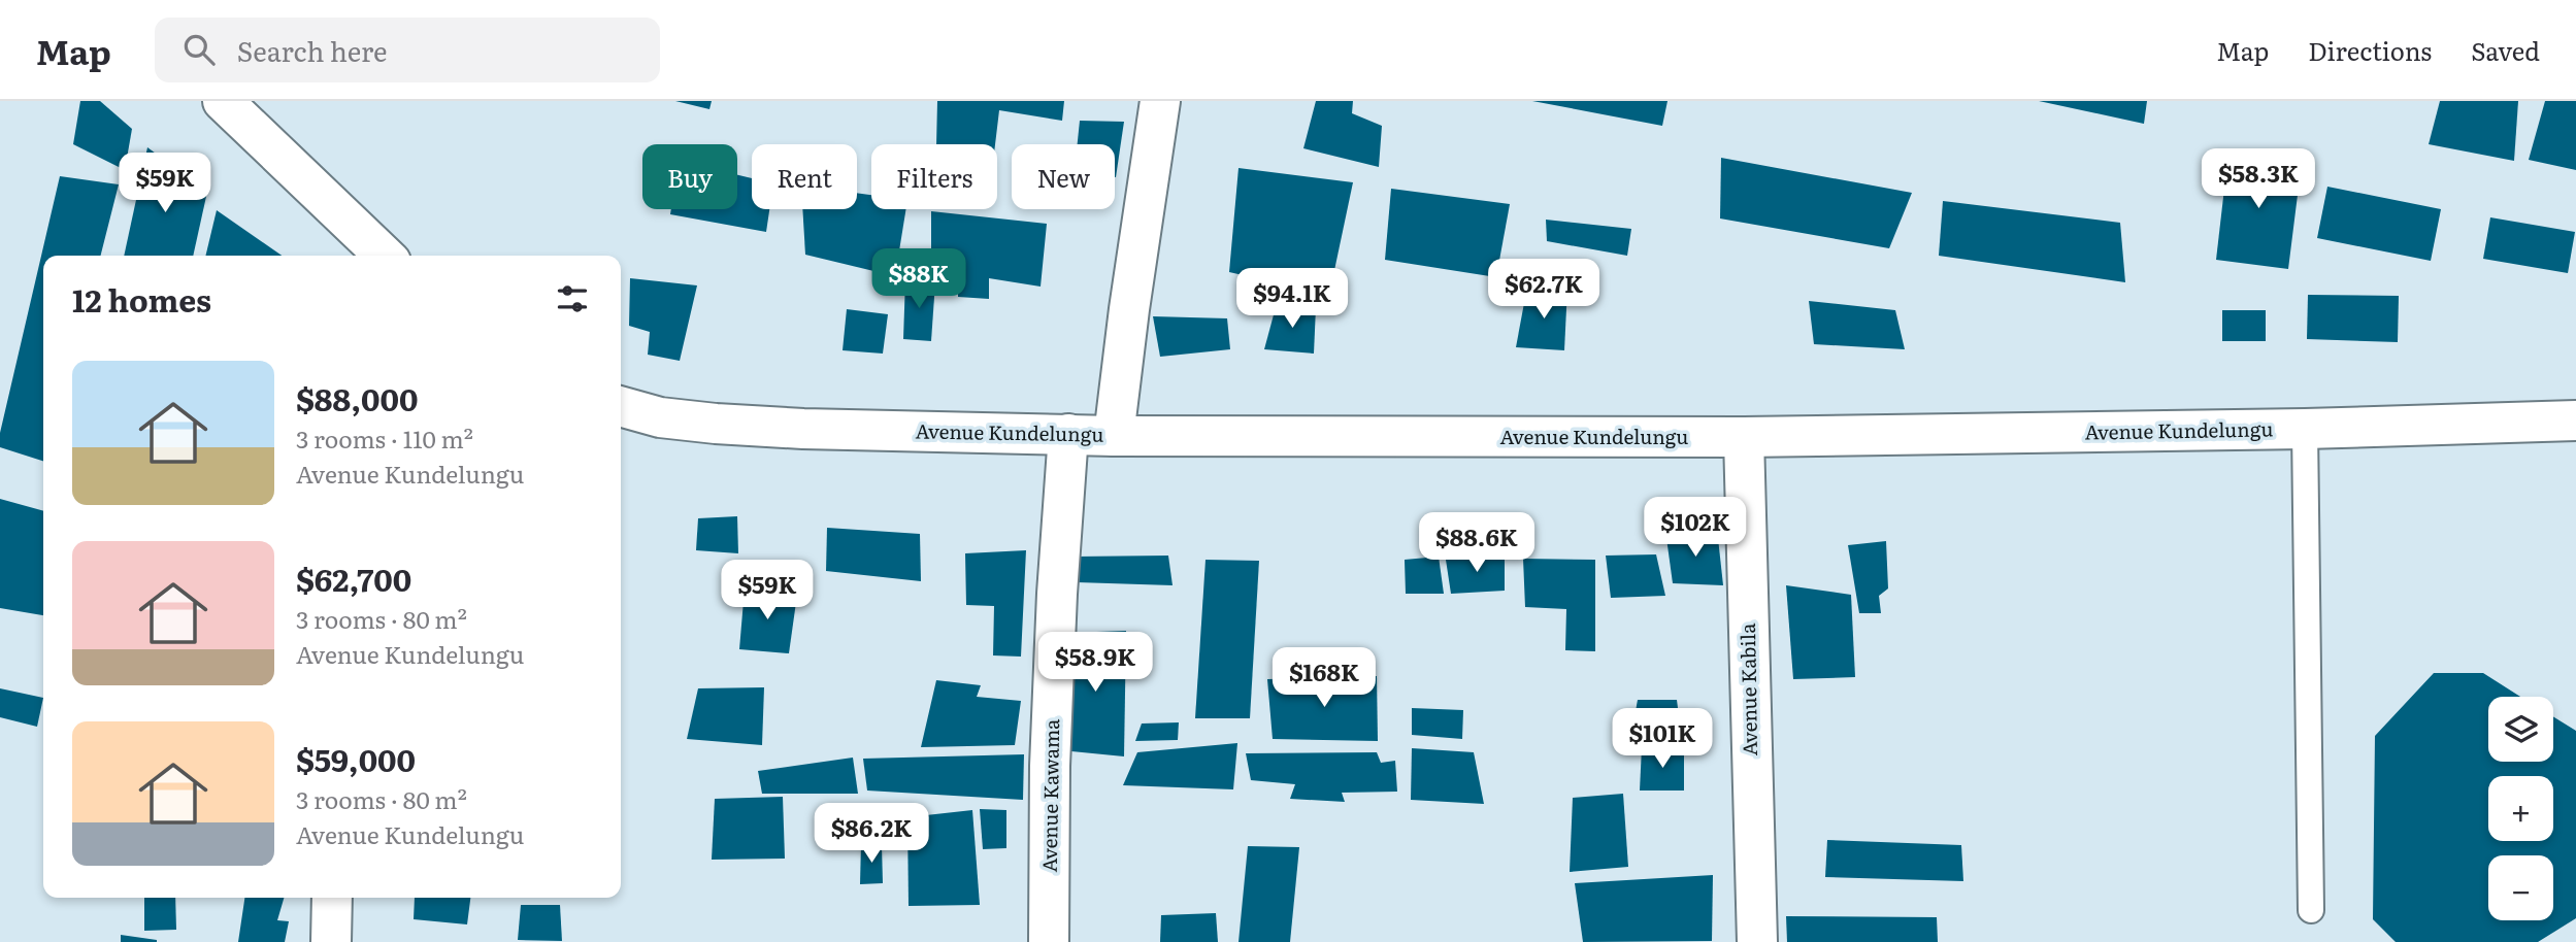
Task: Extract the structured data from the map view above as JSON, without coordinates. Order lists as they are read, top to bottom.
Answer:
{
  "streets": {
    "street": ["Avenue Kundelungu", "Avenue Kabila", "Avenue Kawama"]
  },
  "crossings": [
    ["Avenue Kundelungu", "Avenue Kabila"],
    ["Avenue Kundelungu", "Avenue Kawama"]
  ],
  "page": {
    "header": "Map",
    "search": "Search here",
    "nav": ["Map", "Directions", "Saved"],
    "chip": [
      "Buy",
      "Rent",
      "Filters",
      "New"
    ],
    "price": [
      "$58.3K",
      "$59K",
      "$88K",
      "$62.7K",
      "$94.1K",
      "$102K",
      "$88.6K",
      "$59K",
      "$58.9K",
      "$168K",
      "$101K",
      "$86.2K"
    ],
    "heading": "12 homes",
    "list": [
      {
        "name": "$88,000",
        "note": "3 rooms · 110 m² · Avenue Kundelungu"
      },
      {
        "name": "$62,700",
        "note": "3 rooms · 80 m² · Avenue Kundelungu"
      },
      {
        "name": "$59,000",
        "note": "3 rooms · 80 m² · Avenue Kundelungu"
      }
    ],
    "map_buttons": ["+", "−"]
  }
}
